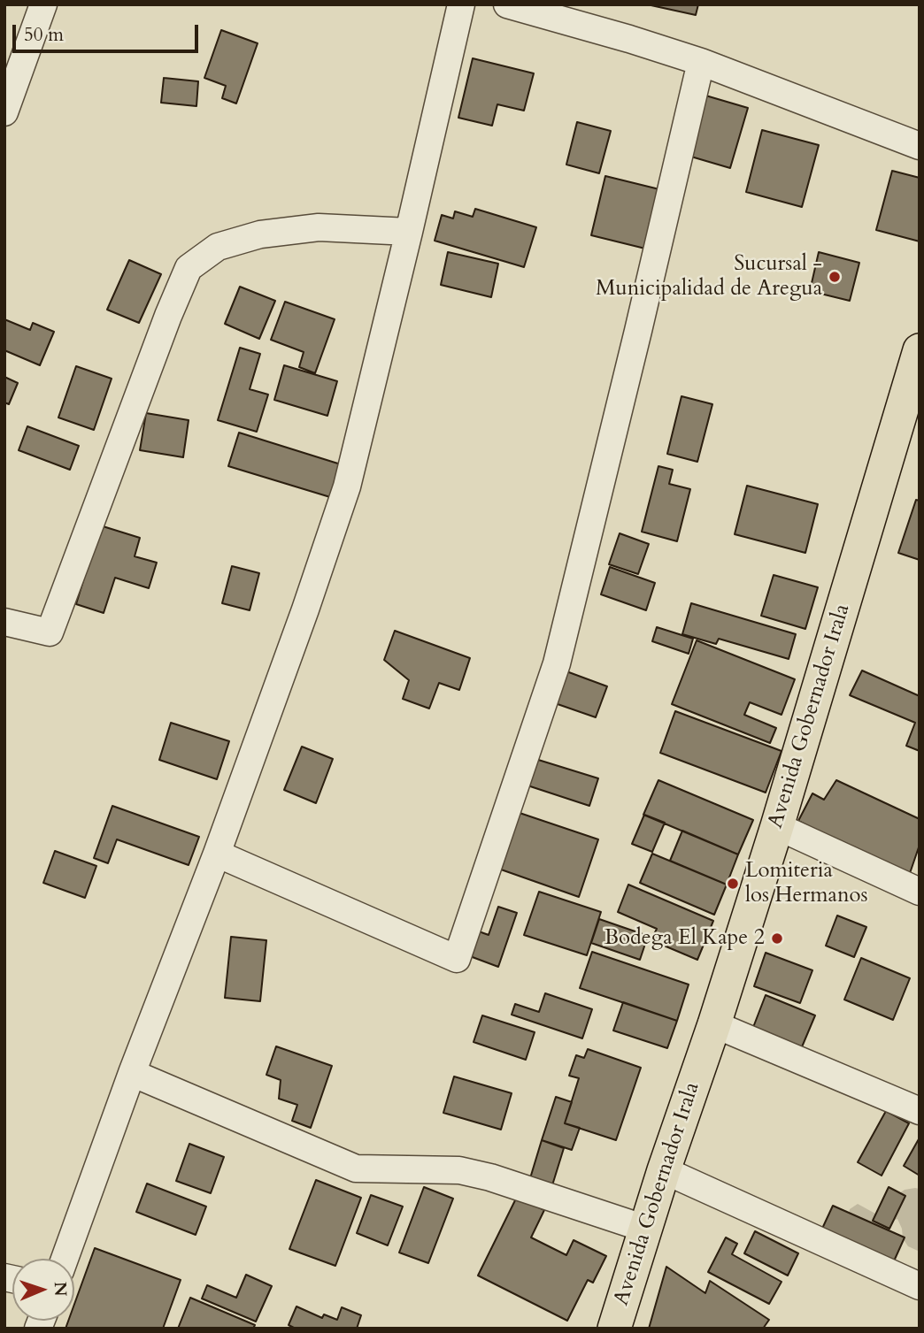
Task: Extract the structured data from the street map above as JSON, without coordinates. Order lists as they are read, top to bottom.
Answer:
{
  "streets": {
    "main road": ["Avenida Gobernador Irala"]
  },
  "places": ["Sucursal - Municipalidad de Aregua", "Lomiteria los Hermanos", "Bodega El Kape 2"],
  "scale_bar": "50 m",
  "north": "right"
}
